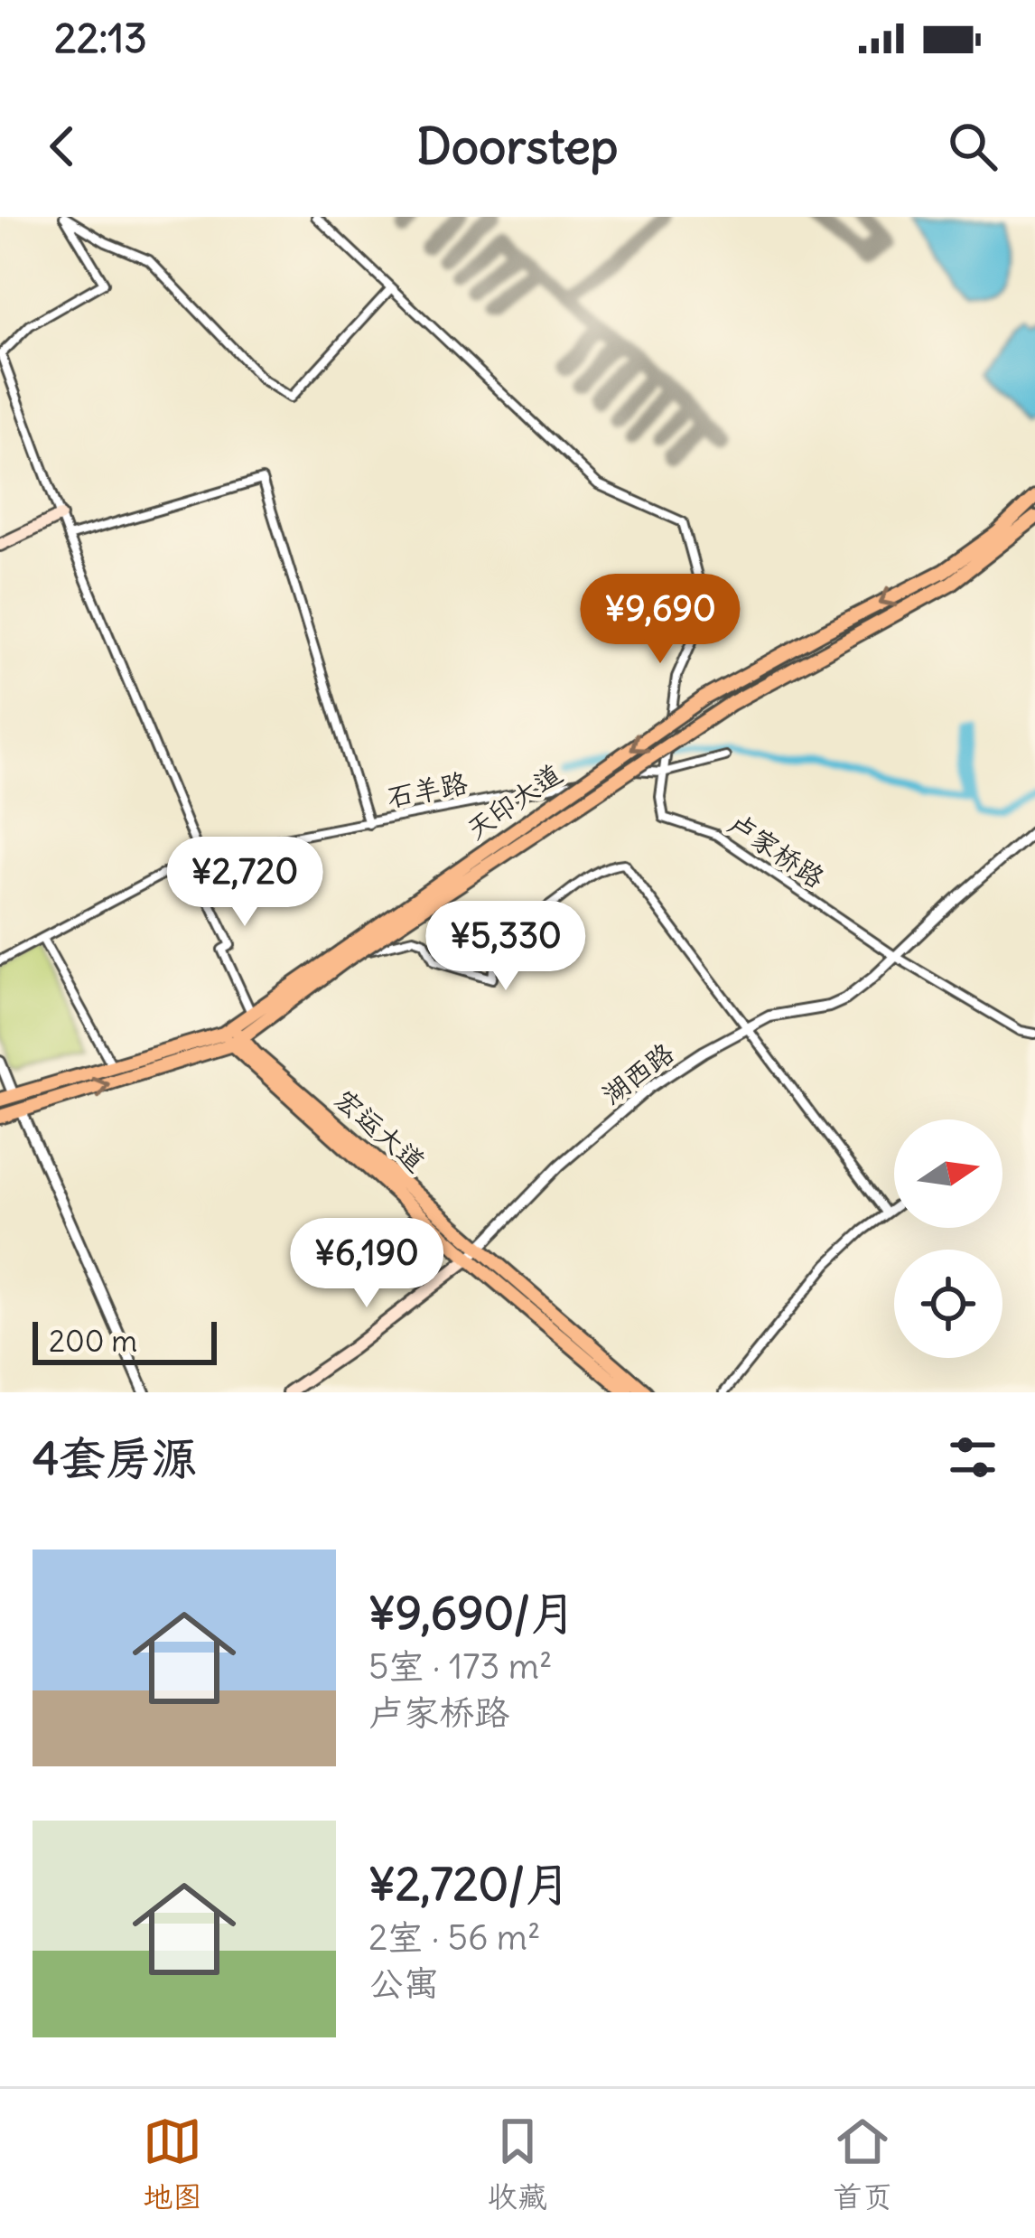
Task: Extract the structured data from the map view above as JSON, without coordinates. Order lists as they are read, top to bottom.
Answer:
{
  "streets": {
    "main road": ["天印大道", "湖西路", "宏运大道"],
    "street": ["石羊路", "卢家桥路"]
  },
  "crossings": [
    ["石羊路", "卢家桥路"],
    ["天印大道", "宏运大道"],
    ["卢家桥路", "湖西路"],
    ["湖西路", "宏运大道"]
  ],
  "scale_bar": "200 m",
  "north": "right",
  "page": {
    "status": "22:13",
    "header": "Doorstep",
    "price": [
      "¥9,690",
      "¥2,720",
      "¥5,330",
      "¥6,190"
    ],
    "scale": "200 m",
    "heading": "4套房源",
    "list": [
      {
        "name": "¥9,690/月",
        "note": "5室 · 173 m² · 卢家桥路"
      },
      {
        "name": "¥2,720/月",
        "note": "2室 · 56 m² · 公寓"
      }
    ],
    "tabs": ["地图", "收藏", "首页"]
  }
}
